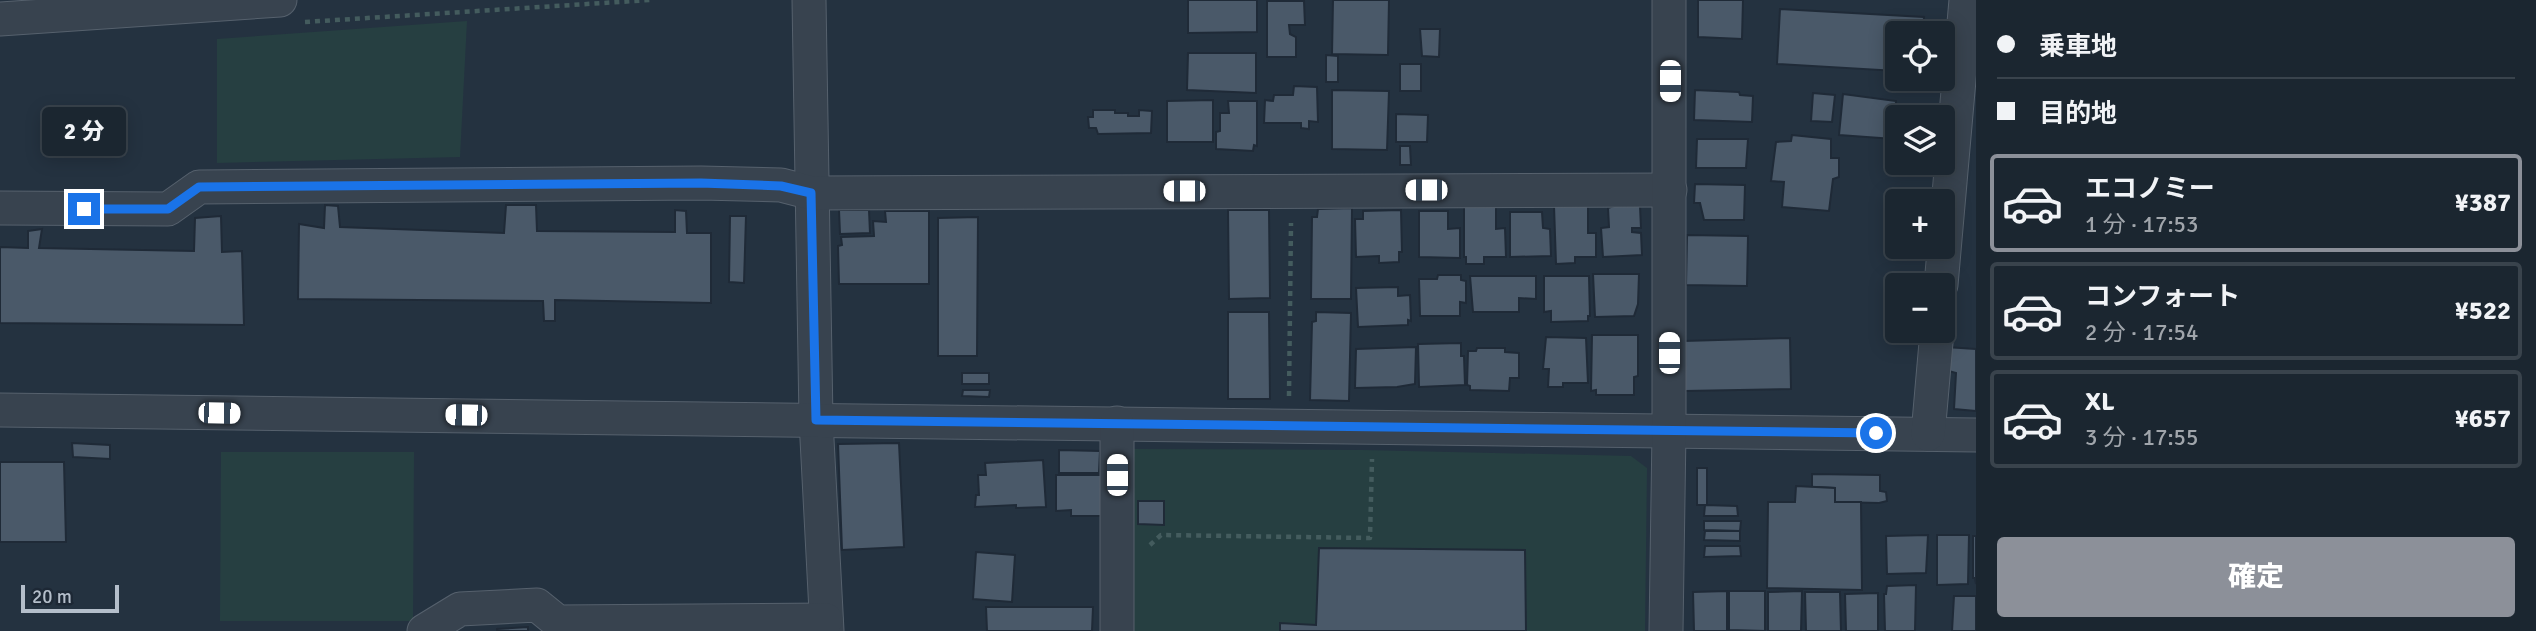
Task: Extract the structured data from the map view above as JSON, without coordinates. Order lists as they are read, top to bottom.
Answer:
{
  "scale_bar": "20 m",
  "page": {
    "banner": ["乗車地", "目的地"],
    "map_buttons": ["+", "−"],
    "bubble": "2 分",
    "list": [
      {
        "name": "エコノミー",
        "note": "1 分 · 17:53",
        "value": "¥387"
      },
      {
        "name": "コンフォート",
        "note": "2 分 · 17:54",
        "value": "¥522"
      },
      {
        "name": "XL",
        "note": "3 分 · 17:55",
        "value": "¥657"
      }
    ],
    "buttons": "確定",
    "scale": "20 m"
  }
}
